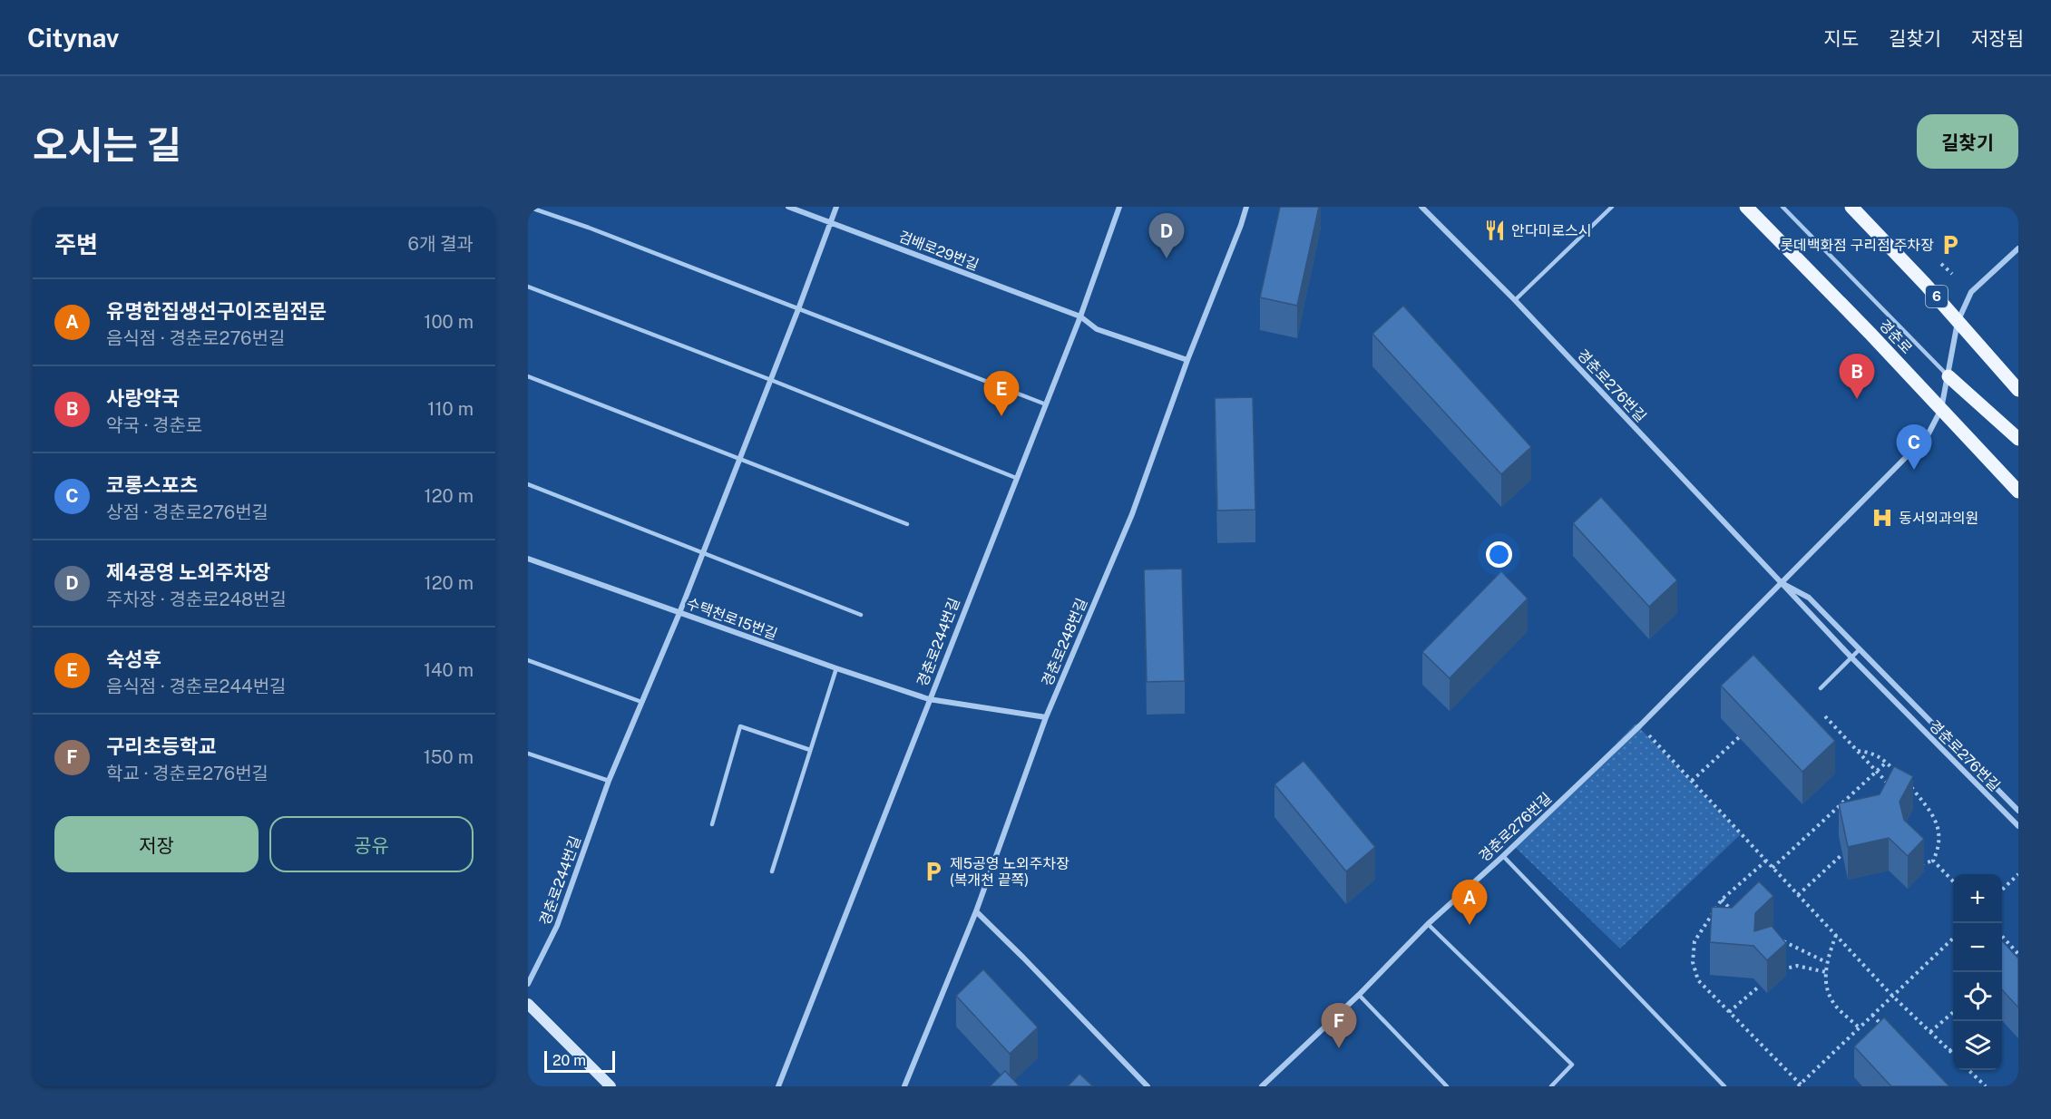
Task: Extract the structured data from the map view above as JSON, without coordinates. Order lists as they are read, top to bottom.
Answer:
{
  "streets": {
    "main road": ["6", "경춘로"],
    "street": [
      "검배로29번길",
      "경춘로276번길",
      "수택천로15번길",
      "경춘로244번길",
      "경춘로248번길"
    ]
  },
  "crossings": [
    ["검배로29번길", "경춘로244번길"],
    ["검배로29번길", "경춘로248번길"],
    ["6", "경춘로276번길"],
    ["경춘로", "경춘로276번길"],
    ["수택천로15번길", "경춘로244번길"],
    ["수택천로15번길", "경춘로248번길"]
  ],
  "places": {
    "restaurant": ["안다미로스시"],
    "parking": ["롯데백화점 구리점 주차장", "제5공영 노외주차장 (복개천 끝쪽)"],
    "hospital": ["동서외과의원"]
  },
  "scale_bar": "20 m",
  "page": {
    "header": "Citynav",
    "nav": ["지도", "길찾기", "저장됨"],
    "title": "오시는 길",
    "buttons": [
      "길찾기",
      ["저장", "공유"]
    ],
    "heading": ["주변", "6개 결과"],
    "pins": [
      "D",
      "B",
      "E",
      "C",
      "A",
      "F"
    ],
    "list": [
      {
        "mark": "A",
        "name": "유명한집생선구이조림전문",
        "note": "음식점 · 경춘로276번길",
        "value": "100 m"
      },
      {
        "mark": "B",
        "name": "사랑약국",
        "note": "약국 · 경춘로",
        "value": "110 m"
      },
      {
        "mark": "C",
        "name": "코롱스포츠",
        "note": "상점 · 경춘로276번길",
        "value": "120 m"
      },
      {
        "mark": "D",
        "name": "제4공영 노외주차장",
        "note": "주차장 · 경춘로248번길",
        "value": "120 m"
      },
      {
        "mark": "E",
        "name": "숙성후",
        "note": "음식점 · 경춘로244번길",
        "value": "140 m"
      },
      {
        "mark": "F",
        "name": "구리초등학교",
        "note": "학교 · 경춘로276번길",
        "value": "150 m"
      }
    ],
    "map_buttons": ["+", "−"],
    "scale": "20 m"
  }
}
